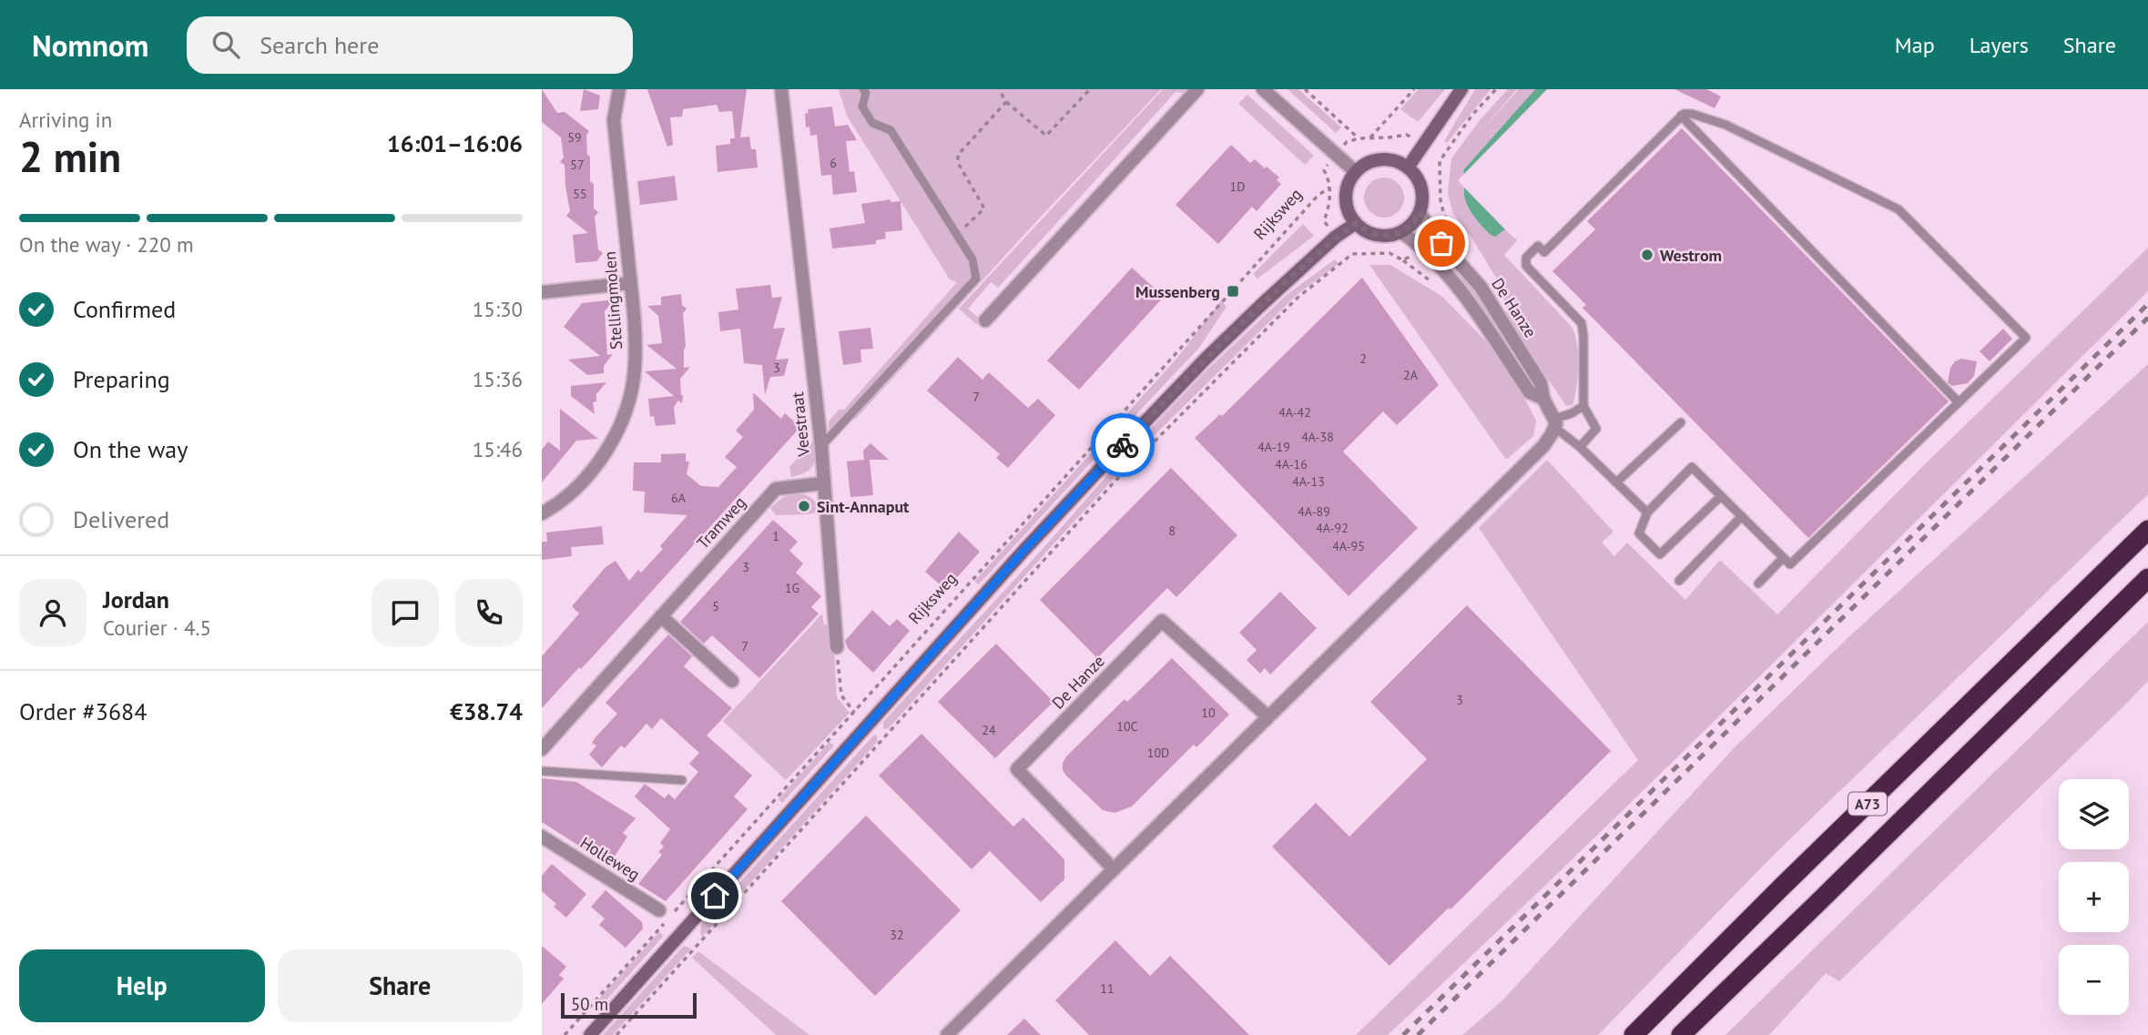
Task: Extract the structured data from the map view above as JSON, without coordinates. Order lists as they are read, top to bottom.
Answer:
{
  "streets": {
    "highway": ["A73"],
    "street": [
      "Stellingmolen",
      "De Hanze",
      "Veestraat",
      "Tramweg",
      "Holleweg"
    ],
    "path": ["Rijksweg"]
  },
  "crossings": [
    ["Veestraat", "Tramweg"]
  ],
  "places": {
    "other": ["Westrom", "Sint-Annaput"],
    "transit": ["Mussenberg"]
  },
  "house_numbers": [
    "59",
    "6",
    "57",
    "1D",
    "55",
    "2",
    "3",
    "2A",
    "7",
    "4A-42",
    "4A-38",
    "4A-19",
    "4A-16",
    "4A-13",
    "6A",
    "4A-89",
    "4A-92",
    "8",
    "1",
    "4A-95",
    "3",
    "1G",
    "5",
    "7",
    "3",
    "10",
    "10C",
    "24",
    "10D",
    "32",
    "11"
  ],
  "scale_bar": "50 m",
  "page": {
    "header": "Nomnom",
    "search": "Search here",
    "nav": ["Map", "Layers", "Share"],
    "heading": ["2 min", "Arriving in", "16:01–16:06"],
    "panel": [
      "Jordan",
      "Courier · 4.5",
      "Order #3684",
      "€38.74"
    ],
    "bar": "On the way · 220 m",
    "list": [
      ["Confirmed", "15:30"],
      ["Preparing", "15:36"],
      ["On the way", "15:46"],
      "Delivered"
    ],
    "map_buttons": ["+", "−"],
    "buttons": ["Help", "Share"],
    "scale": "50 m"
  }
}
